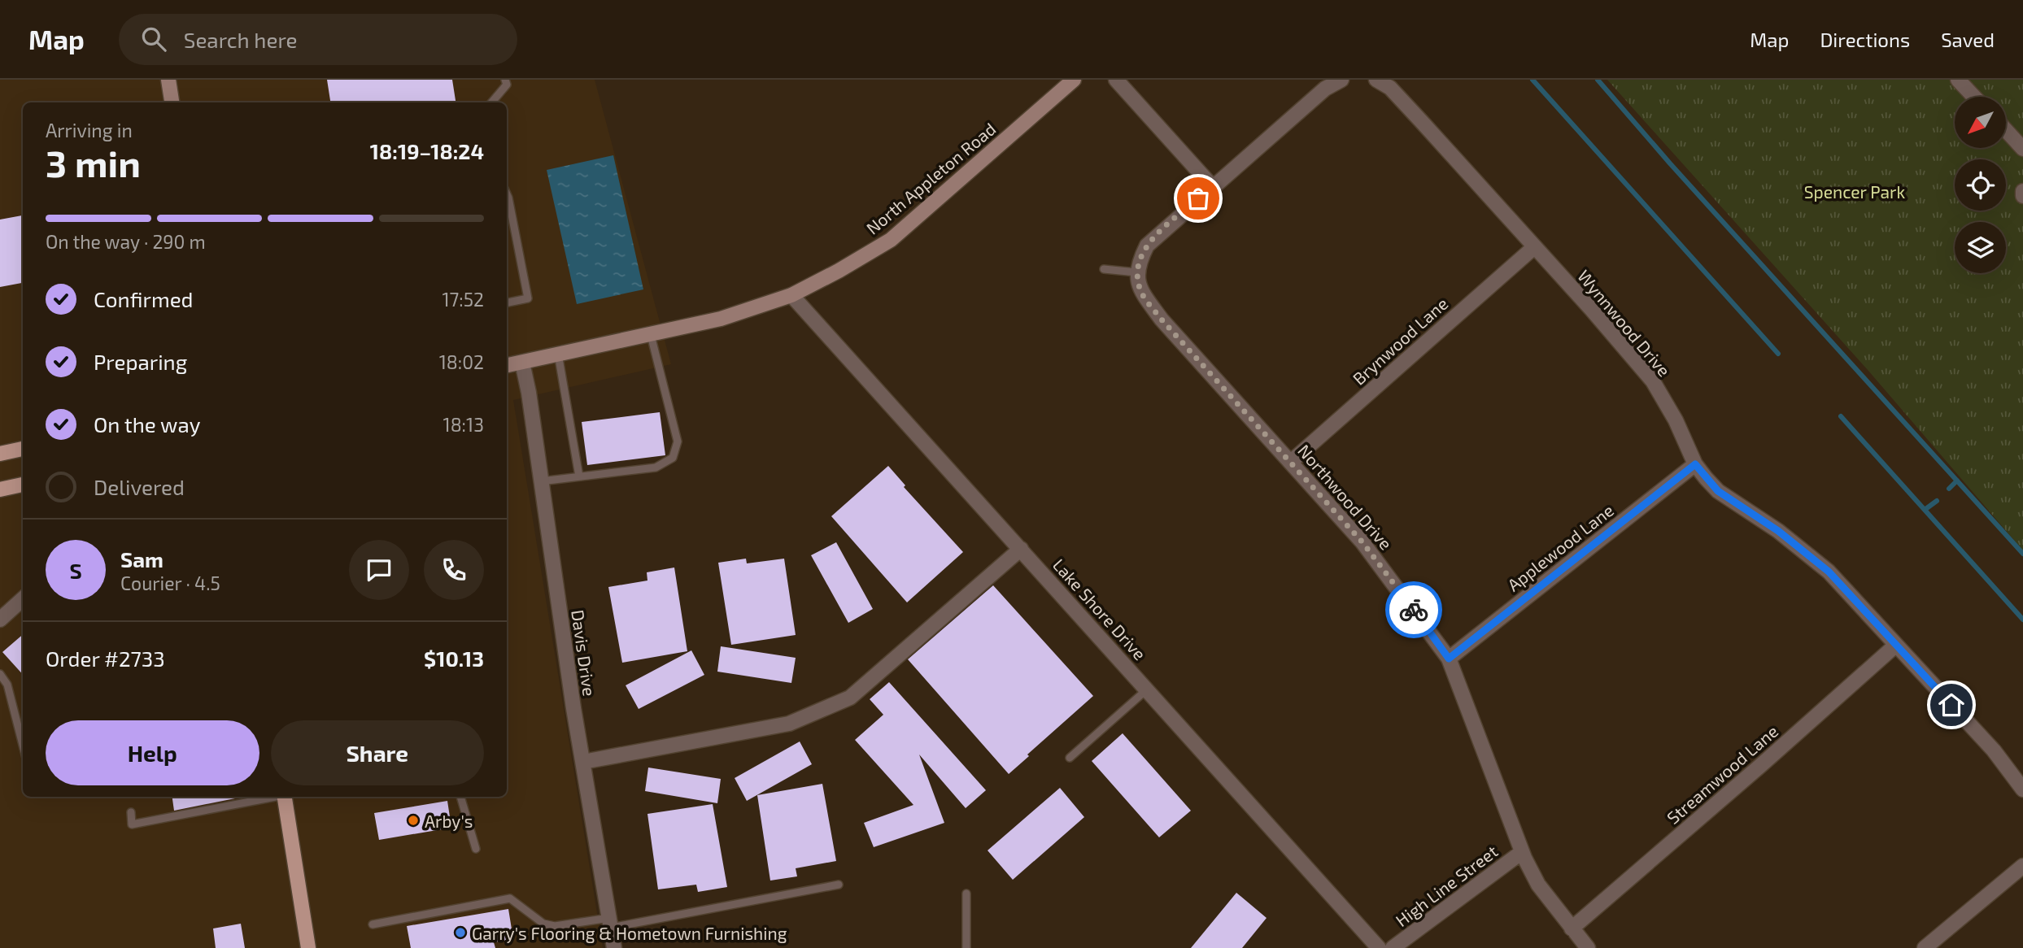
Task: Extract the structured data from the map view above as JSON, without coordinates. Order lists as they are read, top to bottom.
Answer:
{
  "streets": {
    "main road": ["North Appleton Road"],
    "street": [
      "Wynnwood Drive",
      "Brynwood Lane",
      "Northwood Drive",
      "Applewood Lane",
      "Lake Shore Drive",
      "Davis Drive",
      "Streamwood Lane",
      "High Line Street"
    ]
  },
  "crossings": [
    ["North Appleton Road", "Lake Shore Drive"],
    ["North Appleton Road", "Davis Drive"],
    ["Wynnwood Drive", "Brynwood Lane"],
    ["Wynnwood Drive", "Applewood Lane"],
    ["Wynnwood Drive", "Streamwood Lane"],
    ["Brynwood Lane", "Northwood Drive"],
    ["Northwood Drive", "Applewood Lane"],
    ["Northwood Drive", "Streamwood Lane"],
    ["Northwood Drive", "High Line Street"]
  ],
  "parks": ["Spencer Park"],
  "places": ["Arby's", "Garry's Flooring & Hometown Furnishing"],
  "north": "bottom left",
  "page": {
    "header": "Map",
    "search": "Search here",
    "nav": ["Map", "Directions", "Saved"],
    "heading": ["3 min", "Arriving in", "18:19–18:24"],
    "panel": [
      "Sam",
      "Courier · 4.5",
      "Order #2733",
      "$10.13"
    ],
    "bar": "On the way · 290 m",
    "list": [
      ["Confirmed", "17:52"],
      ["Preparing", "18:02"],
      ["On the way", "18:13"],
      "Delivered"
    ],
    "round": "S",
    "buttons": ["Help", "Share"]
  }
}
